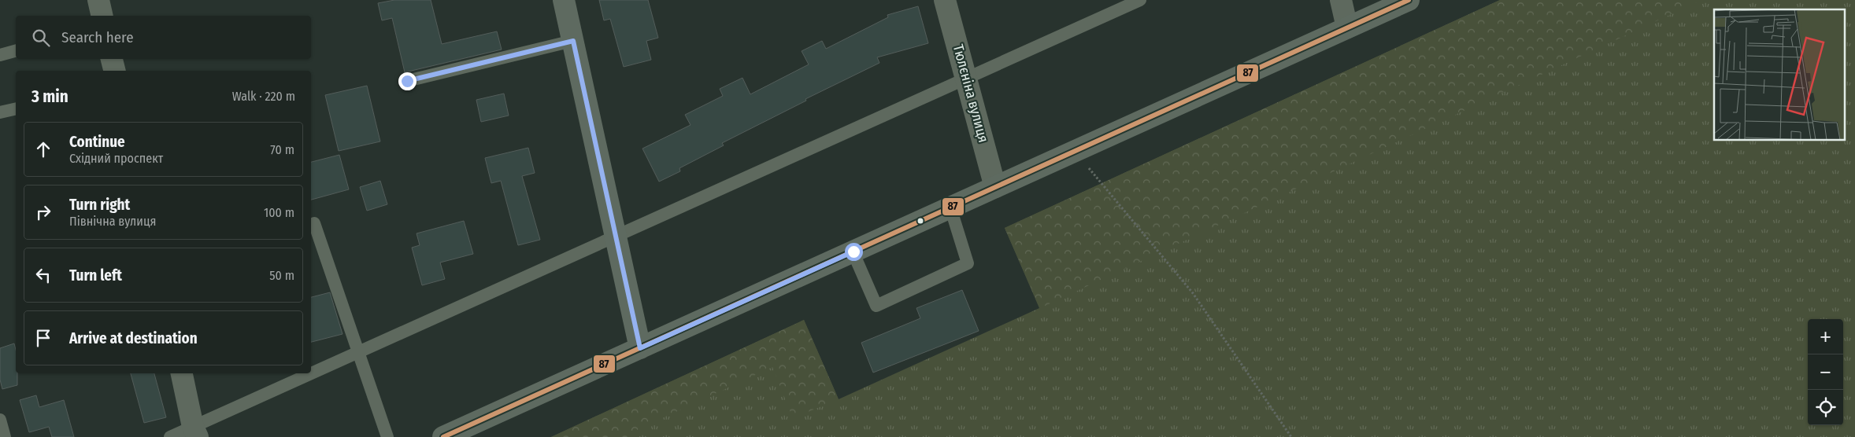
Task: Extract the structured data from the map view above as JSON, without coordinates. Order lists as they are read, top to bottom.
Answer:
{
  "streets": {
    "street": ["Тюлєніна вулиця"]
  },
  "lines": ["transit line 87"],
  "page": {
    "search": "Search here",
    "heading": ["3 min", "Walk · 220 m"],
    "list": [
      ["Continue", "Східний проспект", "70 m"],
      ["Turn right", "Північна вулиця", "100 m"],
      ["Turn left", "50 m"],
      "Arrive at destination"
    ],
    "map_buttons": ["+", "−"]
  }
}
